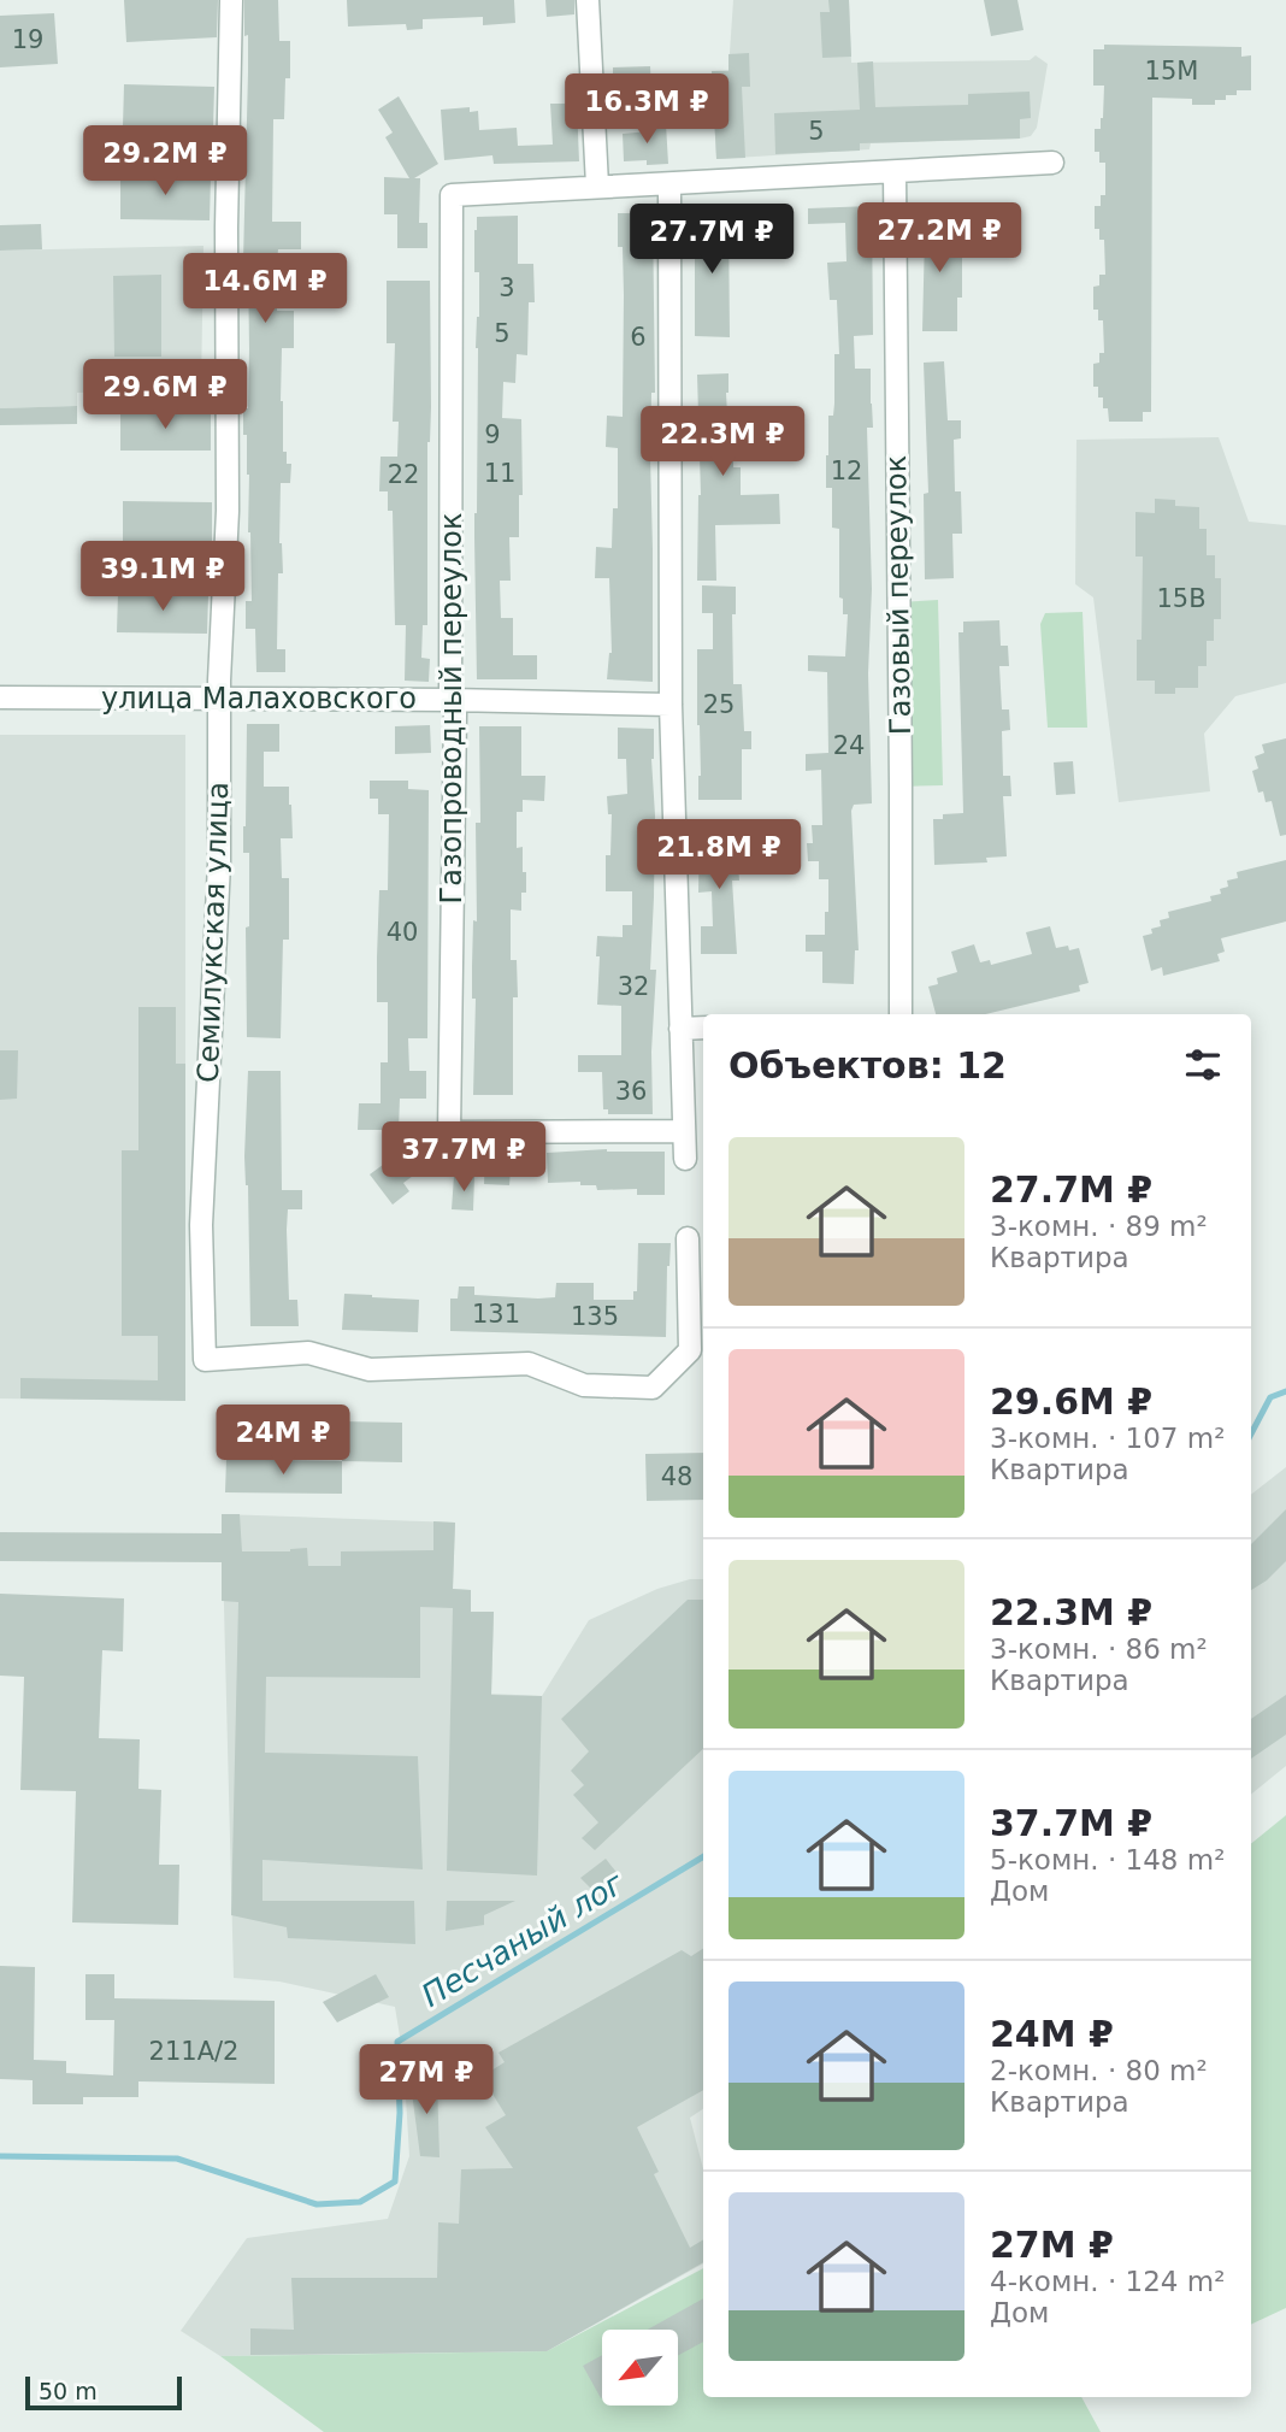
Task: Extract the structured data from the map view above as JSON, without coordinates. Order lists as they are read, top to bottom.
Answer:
{
  "streets": {
    "street": [
      "Газовый переулок",
      "улица Малаховского",
      "Газопроводный переулок",
      "Семилукская улица"
    ]
  },
  "crossings": [
    ["улица Малаховского", "Газопроводный переулок"],
    ["улица Малаховского", "Семилукская улица"]
  ],
  "water": ["Песчаный лог"],
  "house_numbers": [
    "19",
    "15М",
    "5",
    "3",
    "5",
    "6",
    "9",
    "12",
    "11",
    "22",
    "15В",
    "25",
    "24",
    "40",
    "32",
    "36",
    "131",
    "135",
    "48",
    "211А/2"
  ],
  "scale_bar": "50 m",
  "north": "bottom left",
  "page": {
    "price": [
      "16.3M ₽",
      "29.2M ₽",
      "27.2M ₽",
      "27.7M ₽",
      "14.6M ₽",
      "29.6M ₽",
      "22.3M ₽",
      "39.1M ₽",
      "21.8M ₽",
      "37.7M ₽",
      "24M ₽",
      "27M ₽"
    ],
    "heading": "Объектов: 12",
    "list": [
      {
        "name": "27.7M ₽",
        "note": "3-комн. · 89 m² · Квартира"
      },
      {
        "name": "29.6M ₽",
        "note": "3-комн. · 107 m² · Квартира"
      },
      {
        "name": "22.3M ₽",
        "note": "3-комн. · 86 m² · Квартира"
      },
      {
        "name": "37.7M ₽",
        "note": "5-комн. · 148 m² · Дом"
      },
      {
        "name": "24M ₽",
        "note": "2-комн. · 80 m² · Квартира"
      },
      {
        "name": "27M ₽",
        "note": "4-комн. · 124 m² · Дом"
      }
    ],
    "scale": "50 m"
  }
}
